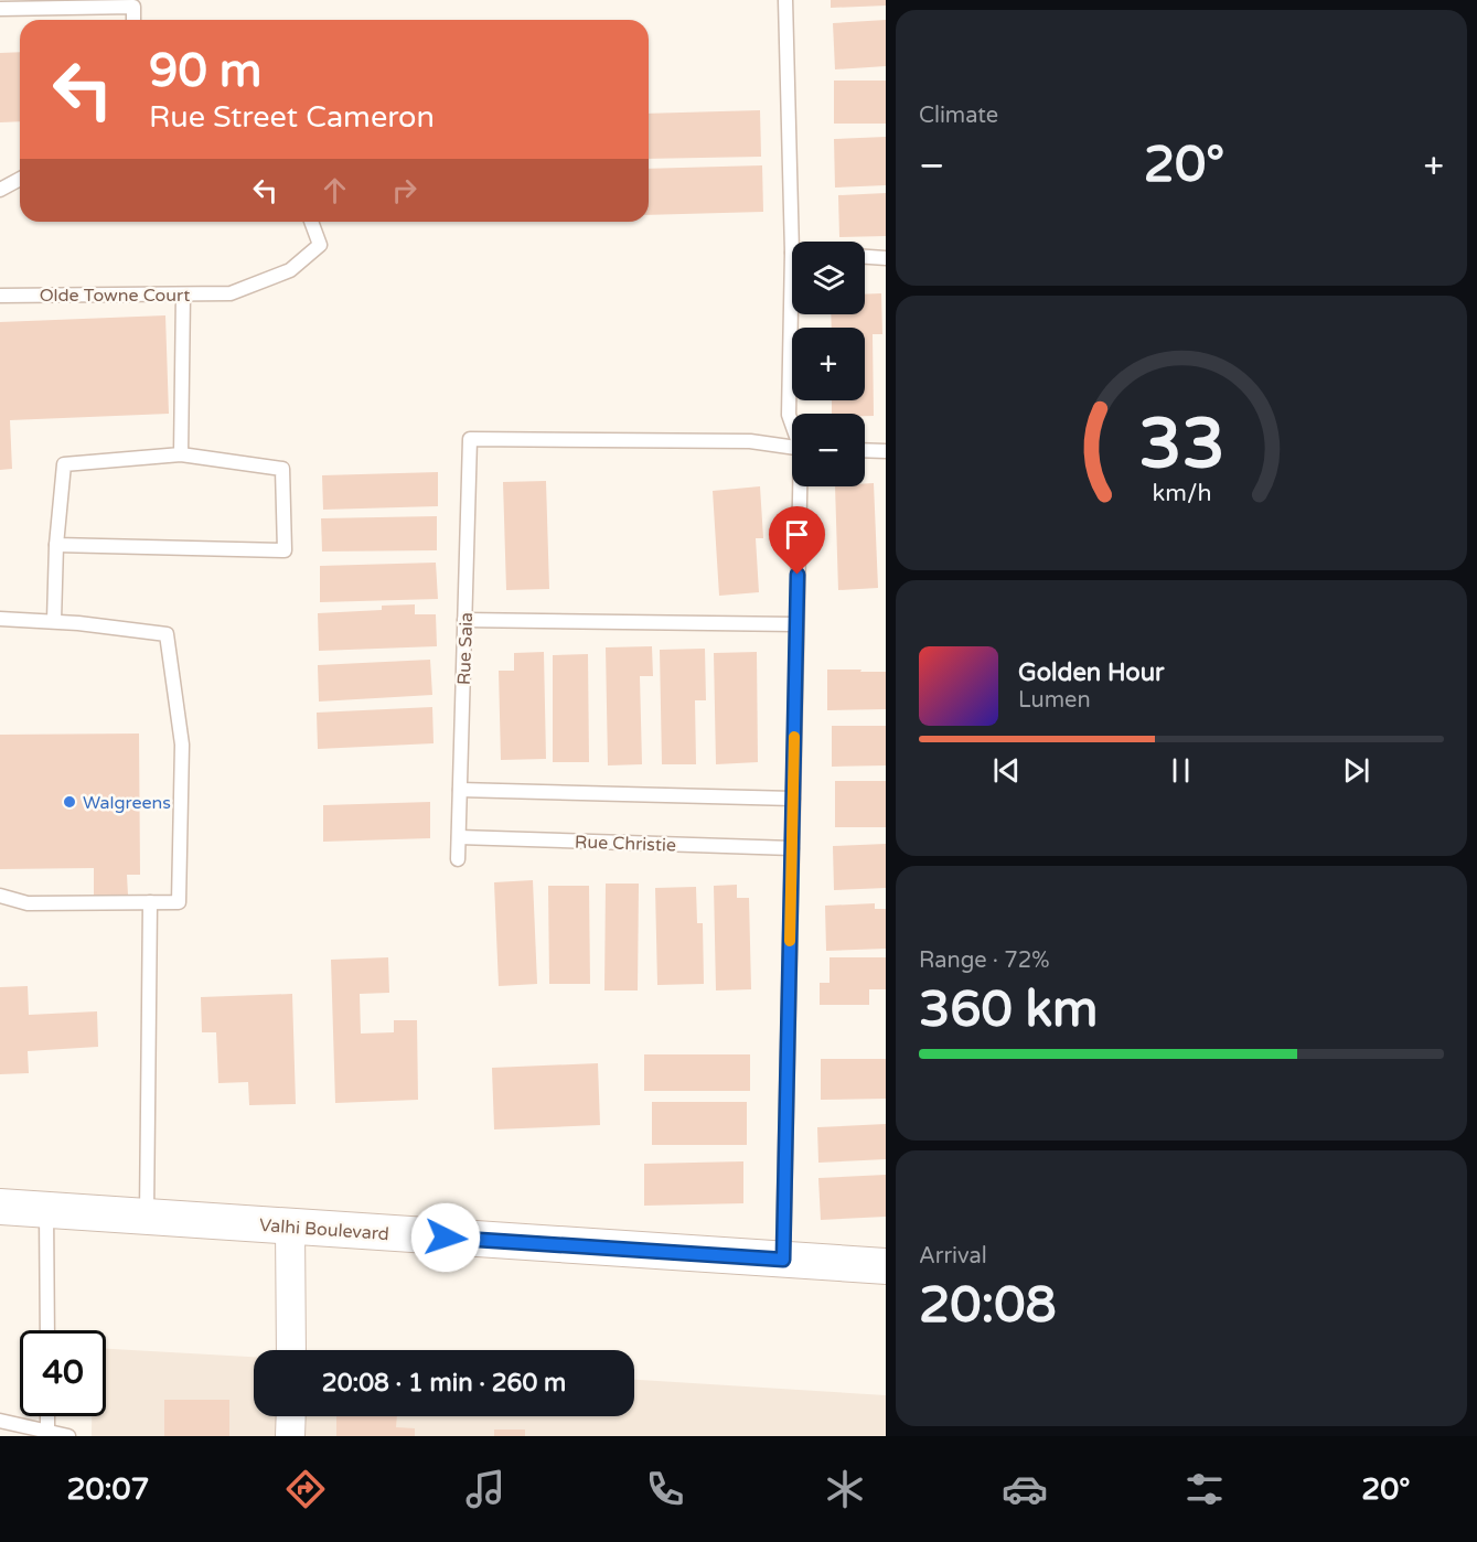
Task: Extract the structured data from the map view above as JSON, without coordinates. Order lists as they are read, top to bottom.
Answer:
{
  "streets": {
    "street": ["Valhi Boulevard"],
    "lane": ["Olde Towne Court", "Rue Saia", "Rue Christie"]
  },
  "crossings": [
    ["Rue Saia", "Rue Christie"]
  ],
  "places": ["Walgreens"],
  "page": {
    "tile": [
      "Climate",
      ["Range · 72%", "360 km"],
      ["Arrival", "20:08"]
    ],
    "turn": ["90 m", "Rue Street Cameron"],
    "heat": ["−", "20°", "+"],
    "map_buttons": ["+", "−"],
    "song": ["Golden Hour", "Lumen"],
    "limit": "40",
    "trip": "20:08 · 1 min · 260 m",
    "tabs": ["20:07", "20°"],
    "gauge": ["33", "km/h"]
  }
}
